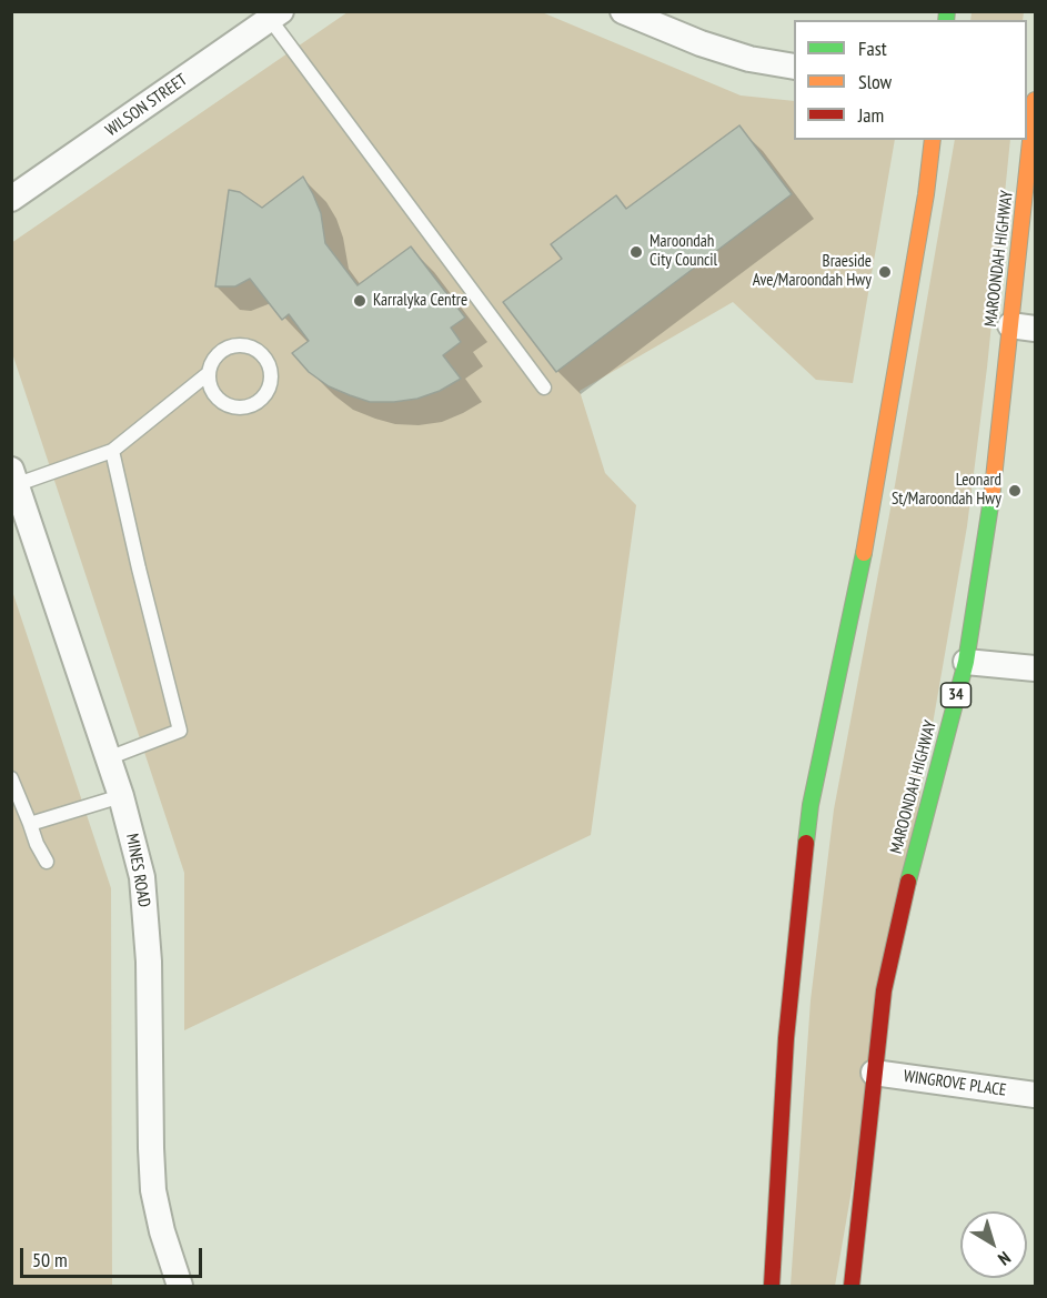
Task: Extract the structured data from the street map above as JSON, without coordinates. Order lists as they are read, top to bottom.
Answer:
{
  "streets": {
    "highway": ["MAROONDAH HIGHWAY", "34"],
    "street": ["WILSON STREET", "MINES ROAD", "WINGROVE PLACE"]
  },
  "crossings": [
    ["MAROONDAH HIGHWAY", "WINGROVE PLACE"]
  ],
  "places": [
    "Maroondah City Council",
    "Braeside Ave/Maroondah Hwy",
    "Karralyka Centre",
    "Leonard St/Maroondah Hwy"
  ],
  "legend": ["Fast", "Slow", "Jam"],
  "scale_bar": "50 m",
  "north": "bottom right"
}
